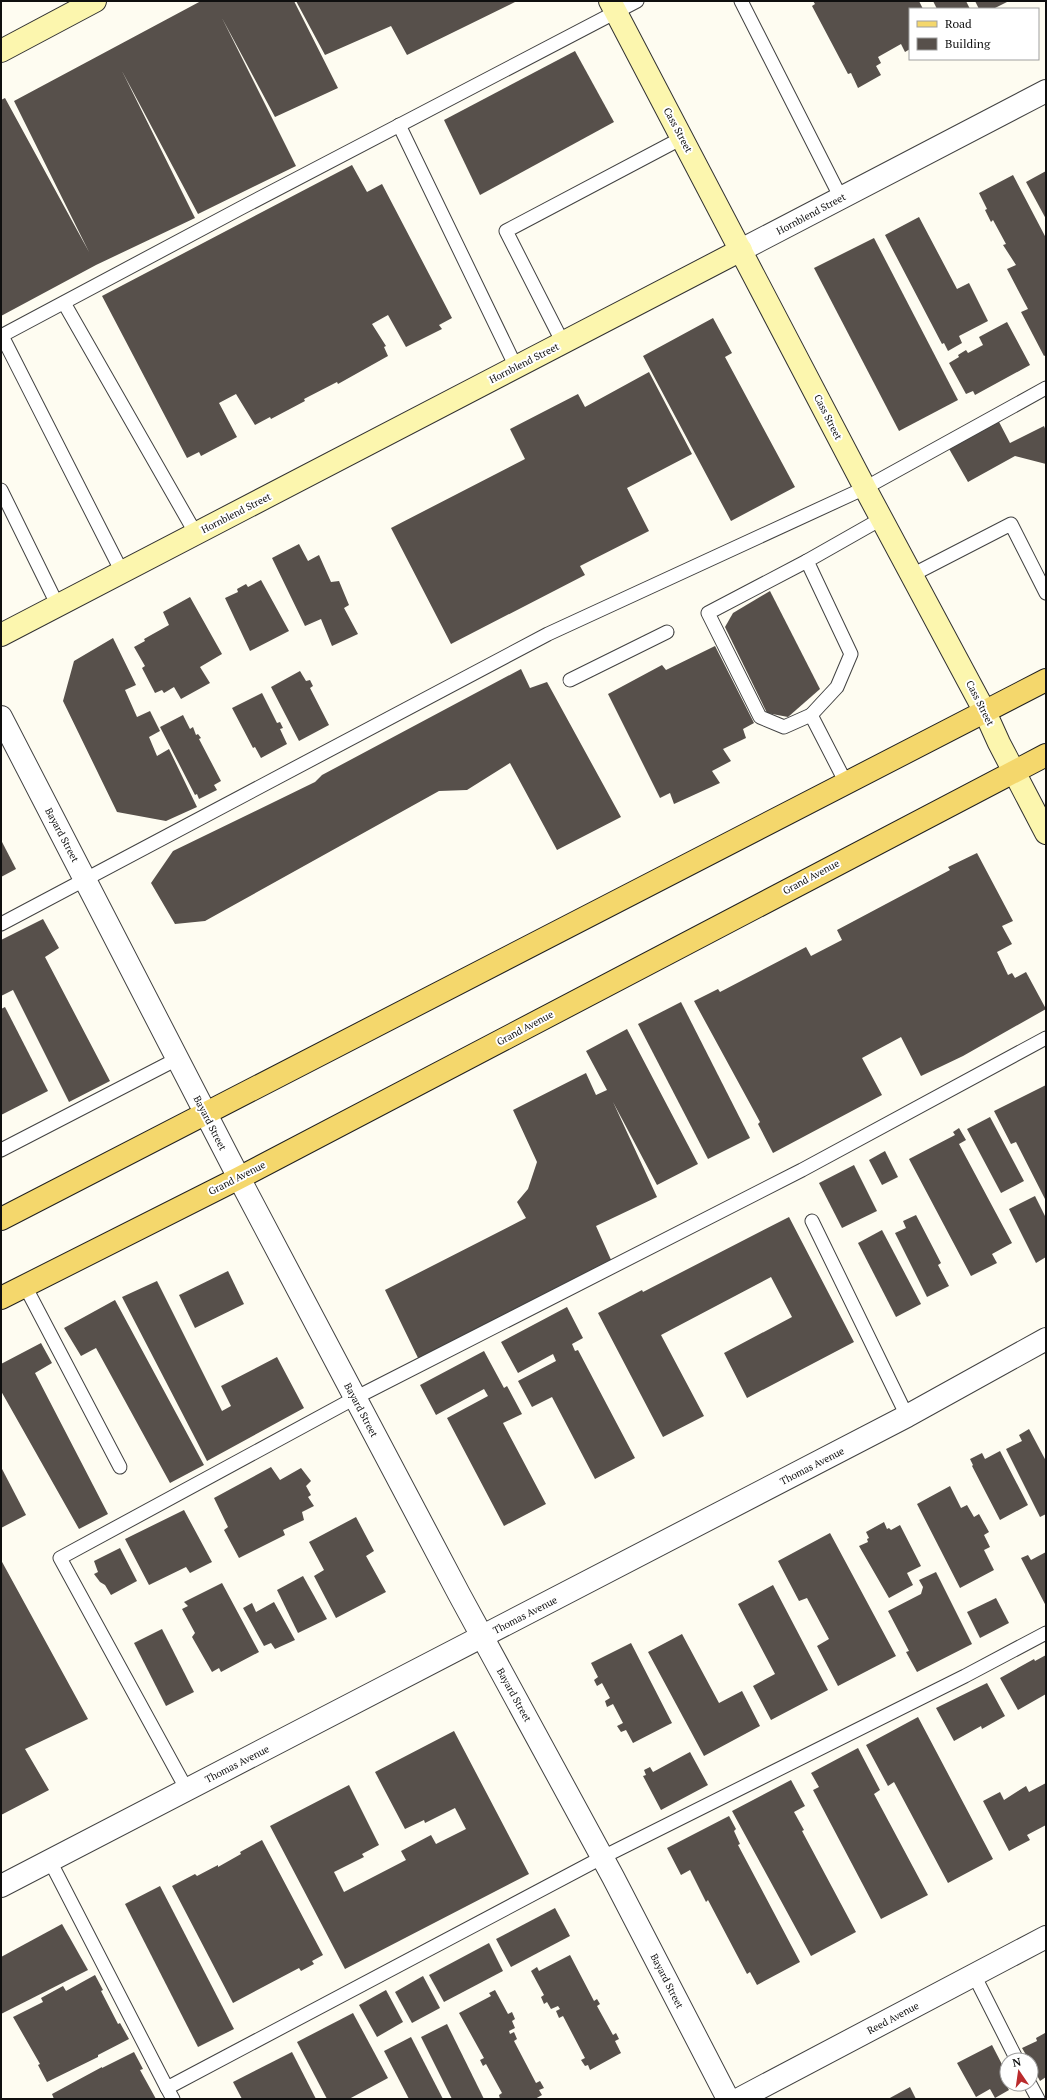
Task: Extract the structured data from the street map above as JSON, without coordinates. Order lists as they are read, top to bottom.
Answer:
{
  "streets": {
    "main road": ["Grand Avenue"],
    "street": [
      "Cass Street",
      "Hornblend Street",
      "Bayard Street",
      "Thomas Avenue",
      "Reed Avenue"
    ]
  },
  "crossings": [
    ["Cass Street", "Hornblend Street"],
    ["Cass Street", "Grand Avenue"],
    ["Bayard Street", "Grand Avenue"],
    ["Bayard Street", "Thomas Avenue"]
  ],
  "legend": ["Road", "Building"],
  "north": "top"
}
